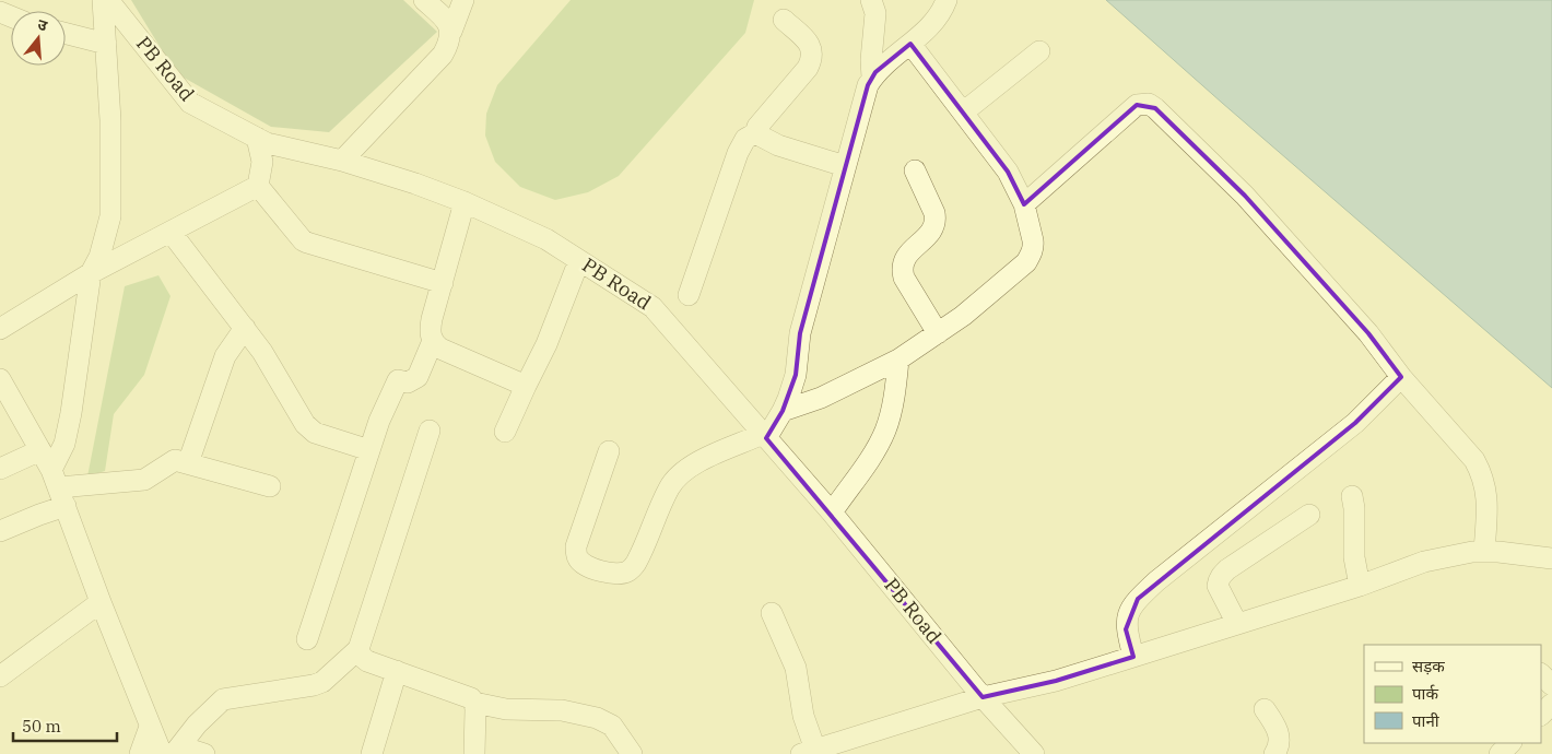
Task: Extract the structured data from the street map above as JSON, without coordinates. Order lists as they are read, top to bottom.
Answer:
{
  "streets": {
    "street": ["PB Road"]
  },
  "legend": ["सड़क", "पार्क", "पानी"],
  "scale_bar": "50 m",
  "north": "top"
}
